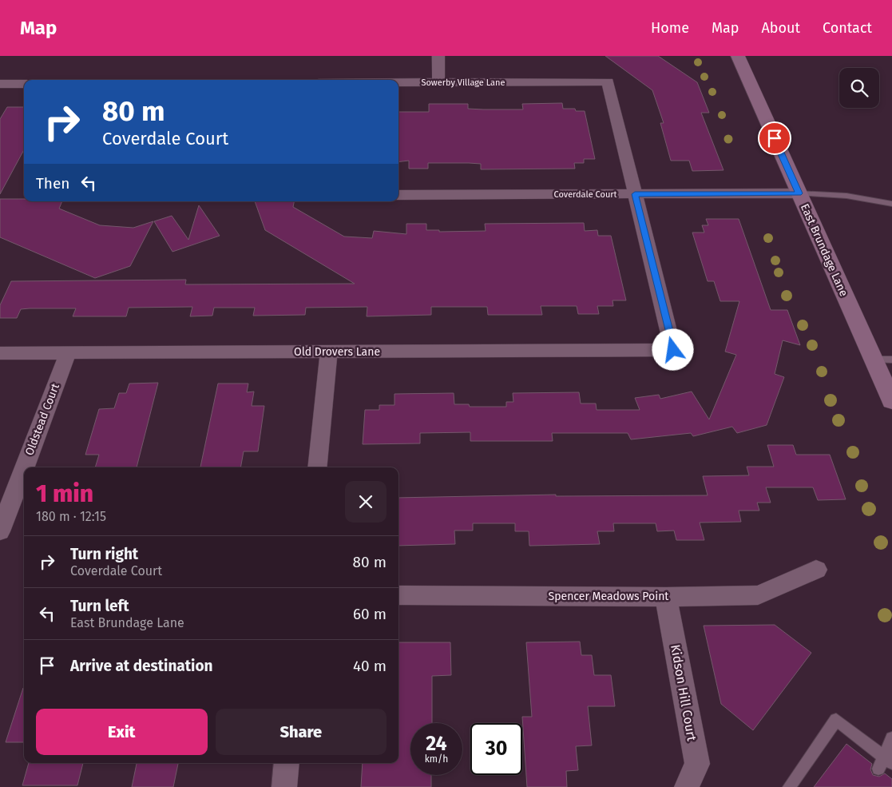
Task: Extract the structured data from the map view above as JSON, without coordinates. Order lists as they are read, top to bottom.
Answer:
{
  "streets": {
    "main road": ["East Brundage Lane"],
    "street": [
      "Sowerby Village Lane",
      "Coverdale Court",
      "Old Drovers Lane",
      "Oldstead Court",
      "Spencer Meadows Point",
      "Kidson Hill Court"
    ]
  },
  "crossings": [
    ["Sowerby Village Lane", "Coverdale Court"],
    ["Sowerby Village Lane", "Old Drovers Lane"],
    ["Coverdale Court", "East Brundage Lane"],
    ["Coverdale Court", "Old Drovers Lane"],
    ["Old Drovers Lane", "Oldstead Court"],
    ["Spencer Meadows Point", "Kidson Hill Court"]
  ],
  "page": {
    "header": "Map",
    "nav": [
      "Home",
      "Map",
      "About",
      "Contact"
    ],
    "turn": ["80 m", "Coverdale Court"],
    "then": "Then",
    "heading": ["1 min", "180 m · 12:15"],
    "list": [
      {
        "name": "Turn right",
        "note": "Coverdale Court",
        "value": "80 m"
      },
      {
        "name": "Turn left",
        "note": "East Brundage Lane",
        "value": "60 m"
      },
      {
        "name": "Arrive at destination",
        "value": "40 m"
      }
    ],
    "buttons": ["Exit", "Share"],
    "speed": "24 km/h",
    "limit": "30"
  }
}
